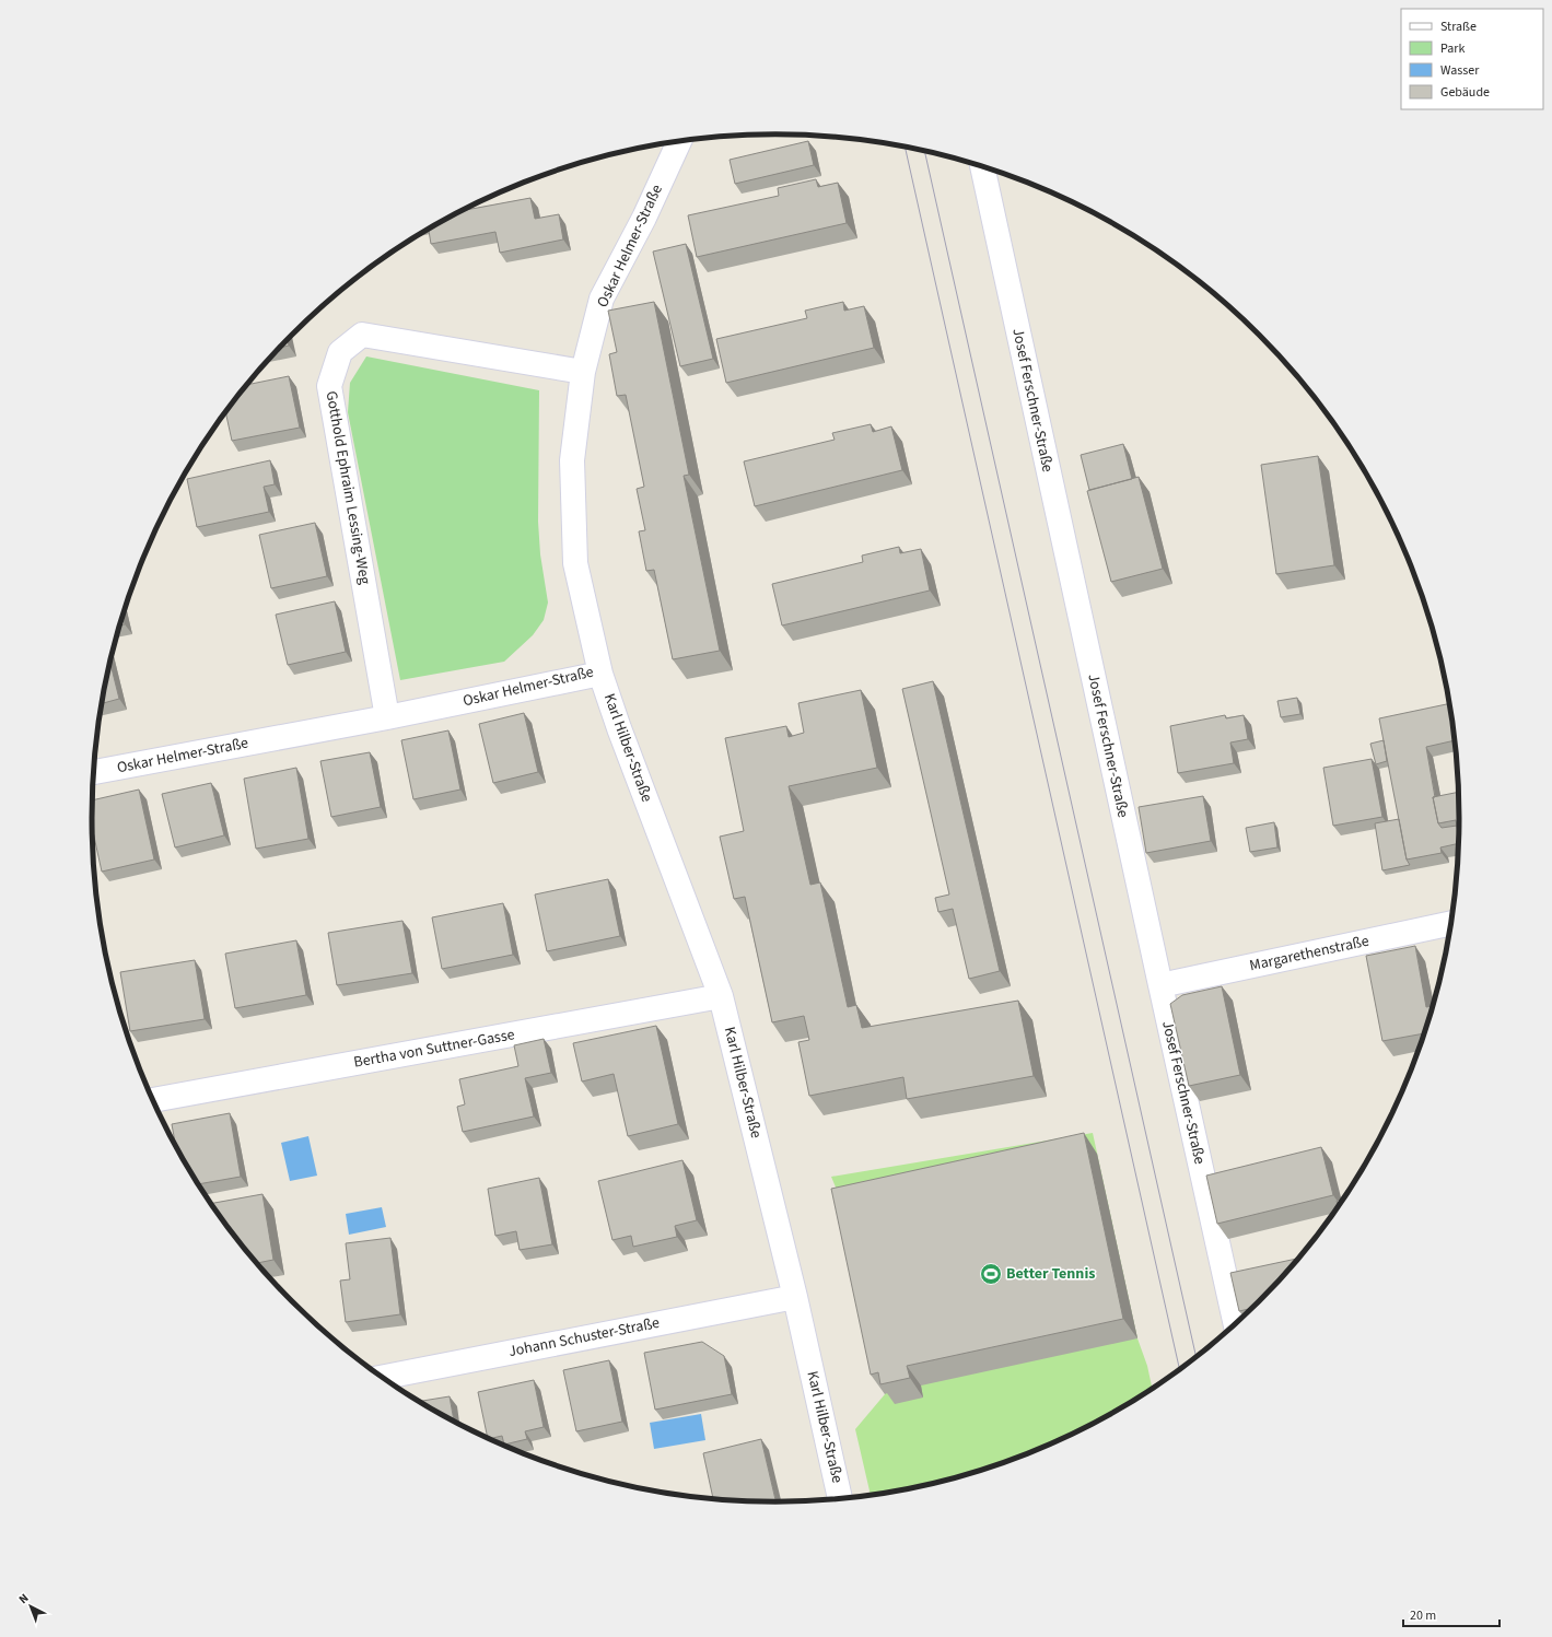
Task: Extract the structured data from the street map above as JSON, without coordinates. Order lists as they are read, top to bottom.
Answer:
{
  "streets": {
    "street": [
      "Oskar Helmer-Straße",
      "Josef Ferschner-Straße",
      "Gotthold Ephraim Lessing-Weg",
      "Karl Hilber-Straße",
      "Margarethenstraße",
      "Bertha von Suttner-Gasse",
      "Johann Schuster-Straße"
    ]
  },
  "crossings": [
    ["Oskar Helmer-Straße", "Gotthold Ephraim Lessing-Weg"],
    ["Oskar Helmer-Straße", "Karl Hilber-Straße"],
    ["Josef Ferschner-Straße", "Margarethenstraße"],
    ["Karl Hilber-Straße", "Bertha von Suttner-Gasse"],
    ["Karl Hilber-Straße", "Johann Schuster-Straße"]
  ],
  "places": {
    "sports": ["Better Tennis"]
  },
  "legend": [
    "Straße",
    "Park",
    "Wasser",
    "Gebäude"
  ],
  "scale_bar": "20 m",
  "north": "top left"
}
